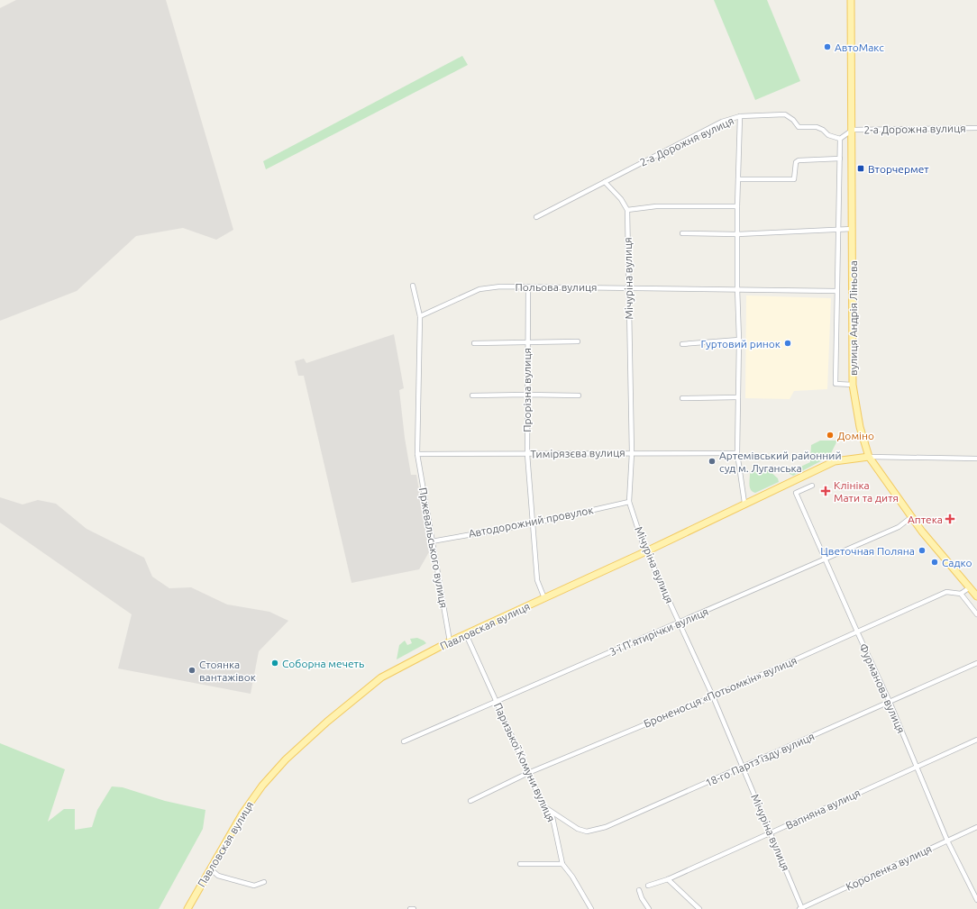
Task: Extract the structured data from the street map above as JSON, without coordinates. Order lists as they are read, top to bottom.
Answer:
{
  "streets": {
    "main road": ["вулиця Андрія Ліньова", "Павловская вулиця"],
    "street": [
      "2-а Дорожна вулиця",
      "2-а Дорожня вулиця",
      "Мічуріна вулиця",
      "Польова вулиця",
      "Прорізна вулиця",
      "Тимірязєва вулиця",
      "Автодорожний провулок",
      "Пржевальського вулиця",
      "3-ї П’ятирічки вулиця",
      "Фурманова вулиця",
      "Броненосця «Потьомкін» вулиця",
      "18-го Партз’їзду вулиця",
      "Паризької Комуни вулиця",
      "Вапняна вулиця",
      "Короленка вулиця"
    ]
  },
  "crossings": [
    ["2-а Дорожна вулиця", "вулиця Андрія Ліньова"],
    ["Мічуріна вулиця", "Польова вулиця"],
    ["Мічуріна вулиця", "Тимірязєва вулиця"],
    ["Мічуріна вулиця", "Автодорожний провулок"],
    ["Мічуріна вулиця", "Павловская вулиця"],
    ["Мічуріна вулиця", "3-ї П’ятирічки вулиця"],
    ["Мічуріна вулиця", "Броненосця «Потьомкін» вулиця"],
    ["Мічуріна вулиця", "18-го Партз’їзду вулиця"],
    ["Мічуріна вулиця", "Вапняна вулиця"],
    ["Мічуріна вулиця", "Короленка вулиця"],
    ["Польова вулиця", "Прорізна вулиця"],
    ["вулиця Андрія Ліньова", "Павловская вулиця"],
    ["вулиця Андрія Ліньова", "3-ї П’ятирічки вулиця"],
    ["Прорізна вулиця", "Тимірязєва вулиця"],
    ["Прорізна вулиця", "Автодорожний провулок"],
    ["Прорізна вулиця", "Павловская вулиця"],
    ["Тимірязєва вулиця", "Пржевальського вулиця"],
    ["Автодорожний провулок", "Пржевальського вулиця"],
    ["Пржевальського вулиця", "Павловская вулиця"],
    ["Павловская вулиця", "Паризької Комуни вулиця"],
    ["3-ї П’ятирічки вулиця", "Фурманова вулиця"],
    ["3-ї П’ятирічки вулиця", "Паризької Комуни вулиця"],
    ["Фурманова вулиця", "Броненосця «Потьомкін» вулиця"],
    ["Фурманова вулиця", "18-го Партз’їзду вулиця"],
    ["Фурманова вулиця", "Вапняна вулиця"],
    ["Фурманова вулиця", "Короленка вулиця"],
    ["Броненосця «Потьомкін» вулиця", "Паризької Комуни вулиця"],
    ["18-го Партз’їзду вулиця", "Паризької Комуни вулиця"]
  ],
  "places": {
    "other": [
      "АвтоМакс",
      "Гуртовий ринок",
      "Доміно",
      "Артемівський районний суд м. Луганська",
      "Цветочная Поляна",
      "Садко",
      "Соборна мечеть",
      "Стоянка вантажівок"
    ],
    "transit": ["Вторчермет"],
    "health": ["Клініка Мати та дитя", "Аптека"]
  }
}
